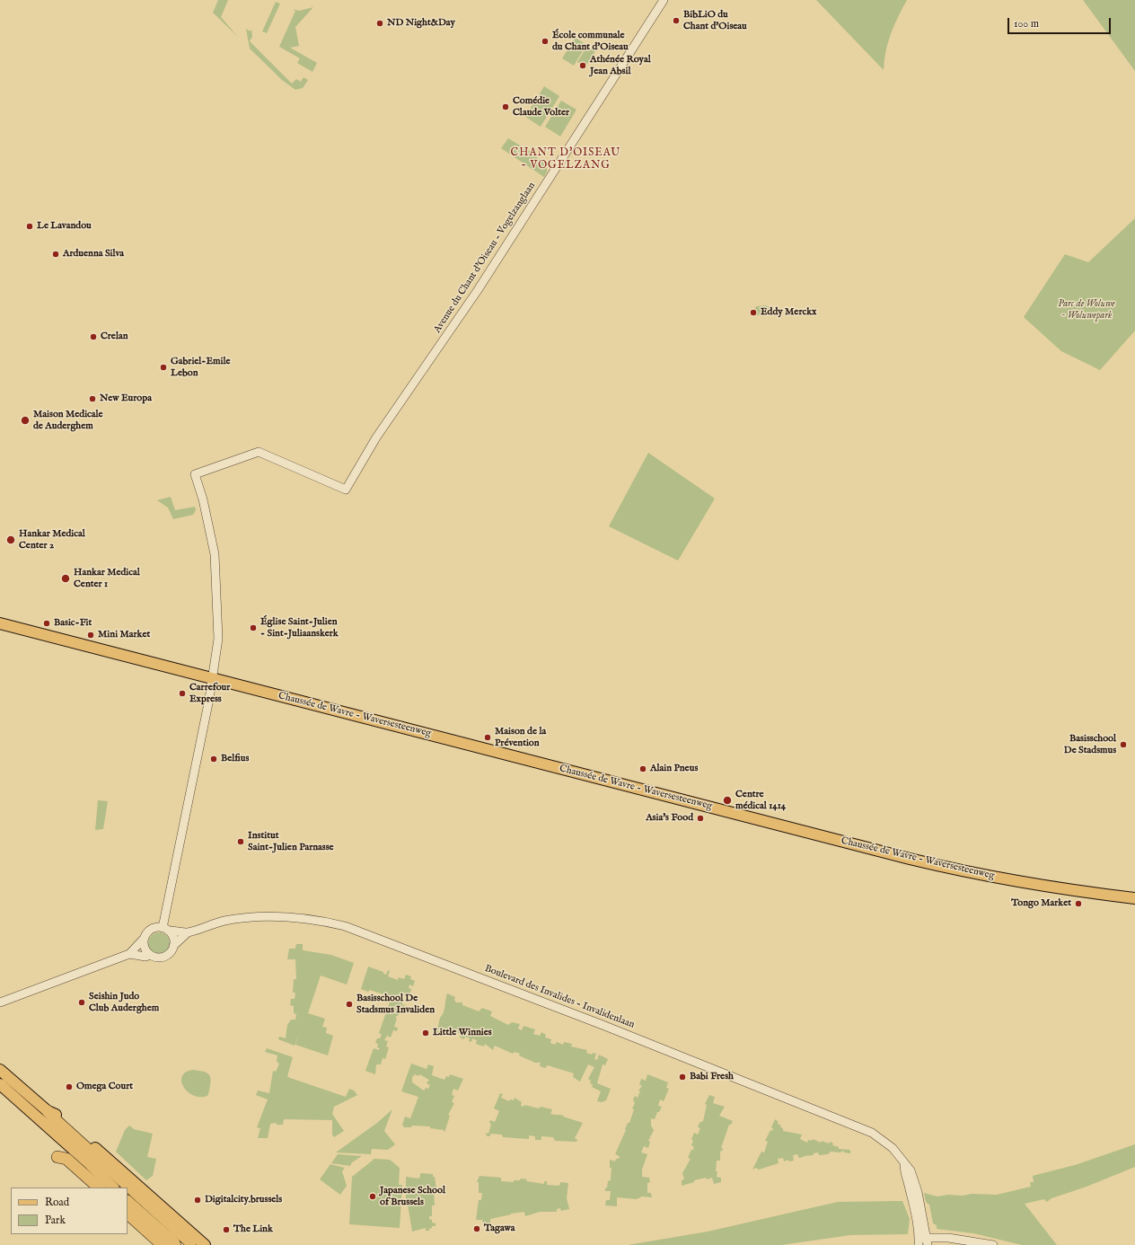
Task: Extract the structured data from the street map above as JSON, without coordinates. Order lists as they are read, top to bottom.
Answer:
{
  "streets": {
    "main road": ["Chaussée de Wavre - Waversesteenweg"],
    "street": ["Avenue du Chant d'Oiseau - Vogelzanglaan", "Boulevard des Invalides - Invalidenlaan"]
  },
  "crossings": [
    ["Avenue du Chant d'Oiseau - Vogelzanglaan", "Chaussée de Wavre - Waversesteenweg"]
  ],
  "districts": ["CHANT D'OISEAU - VOGELZANG"],
  "parks": ["Parc de Woluwe - Woluwepark"],
  "places": [
    "BibLiO du Chant d'Oiseau",
    "ND Night&Day",
    "École communale du Chant d'Oiseau",
    "Athénée Royal Jean Absil",
    "Comédie Claude Volter",
    "Le Lavandou",
    "Arduenna Silva",
    "Eddy Merckx",
    "Crelan",
    "Gabriel-Emile Lebon",
    "New Europa",
    "Maison Medicale de Auderghem",
    "Hankar Medical Center 2",
    "Hankar Medical Center 1",
    "Basic-Fit",
    "Église Saint-Julien - Sint-Juliaanskerk",
    "Mini Market",
    "Carrefour Express",
    "Maison de la Prévention",
    "Basisschool De Stadsmus",
    "Belfius",
    "Alain Pneus",
    "Centre médical 1414",
    "Asia's Food",
    "Institut Saint-Julien Parnasse",
    "Tongo Market",
    "Seishin Judo Club Auderghem",
    "Basisschool De Stadsmus Invaliden",
    "Little Winnies",
    "Babi Fresh",
    "Omega Court",
    "Japanese School of Brussels",
    "Digitalcity.brussels",
    "Tagawa",
    "The Link"
  ],
  "legend": ["Road", "Park"],
  "scale_bar": "100 m"
}
